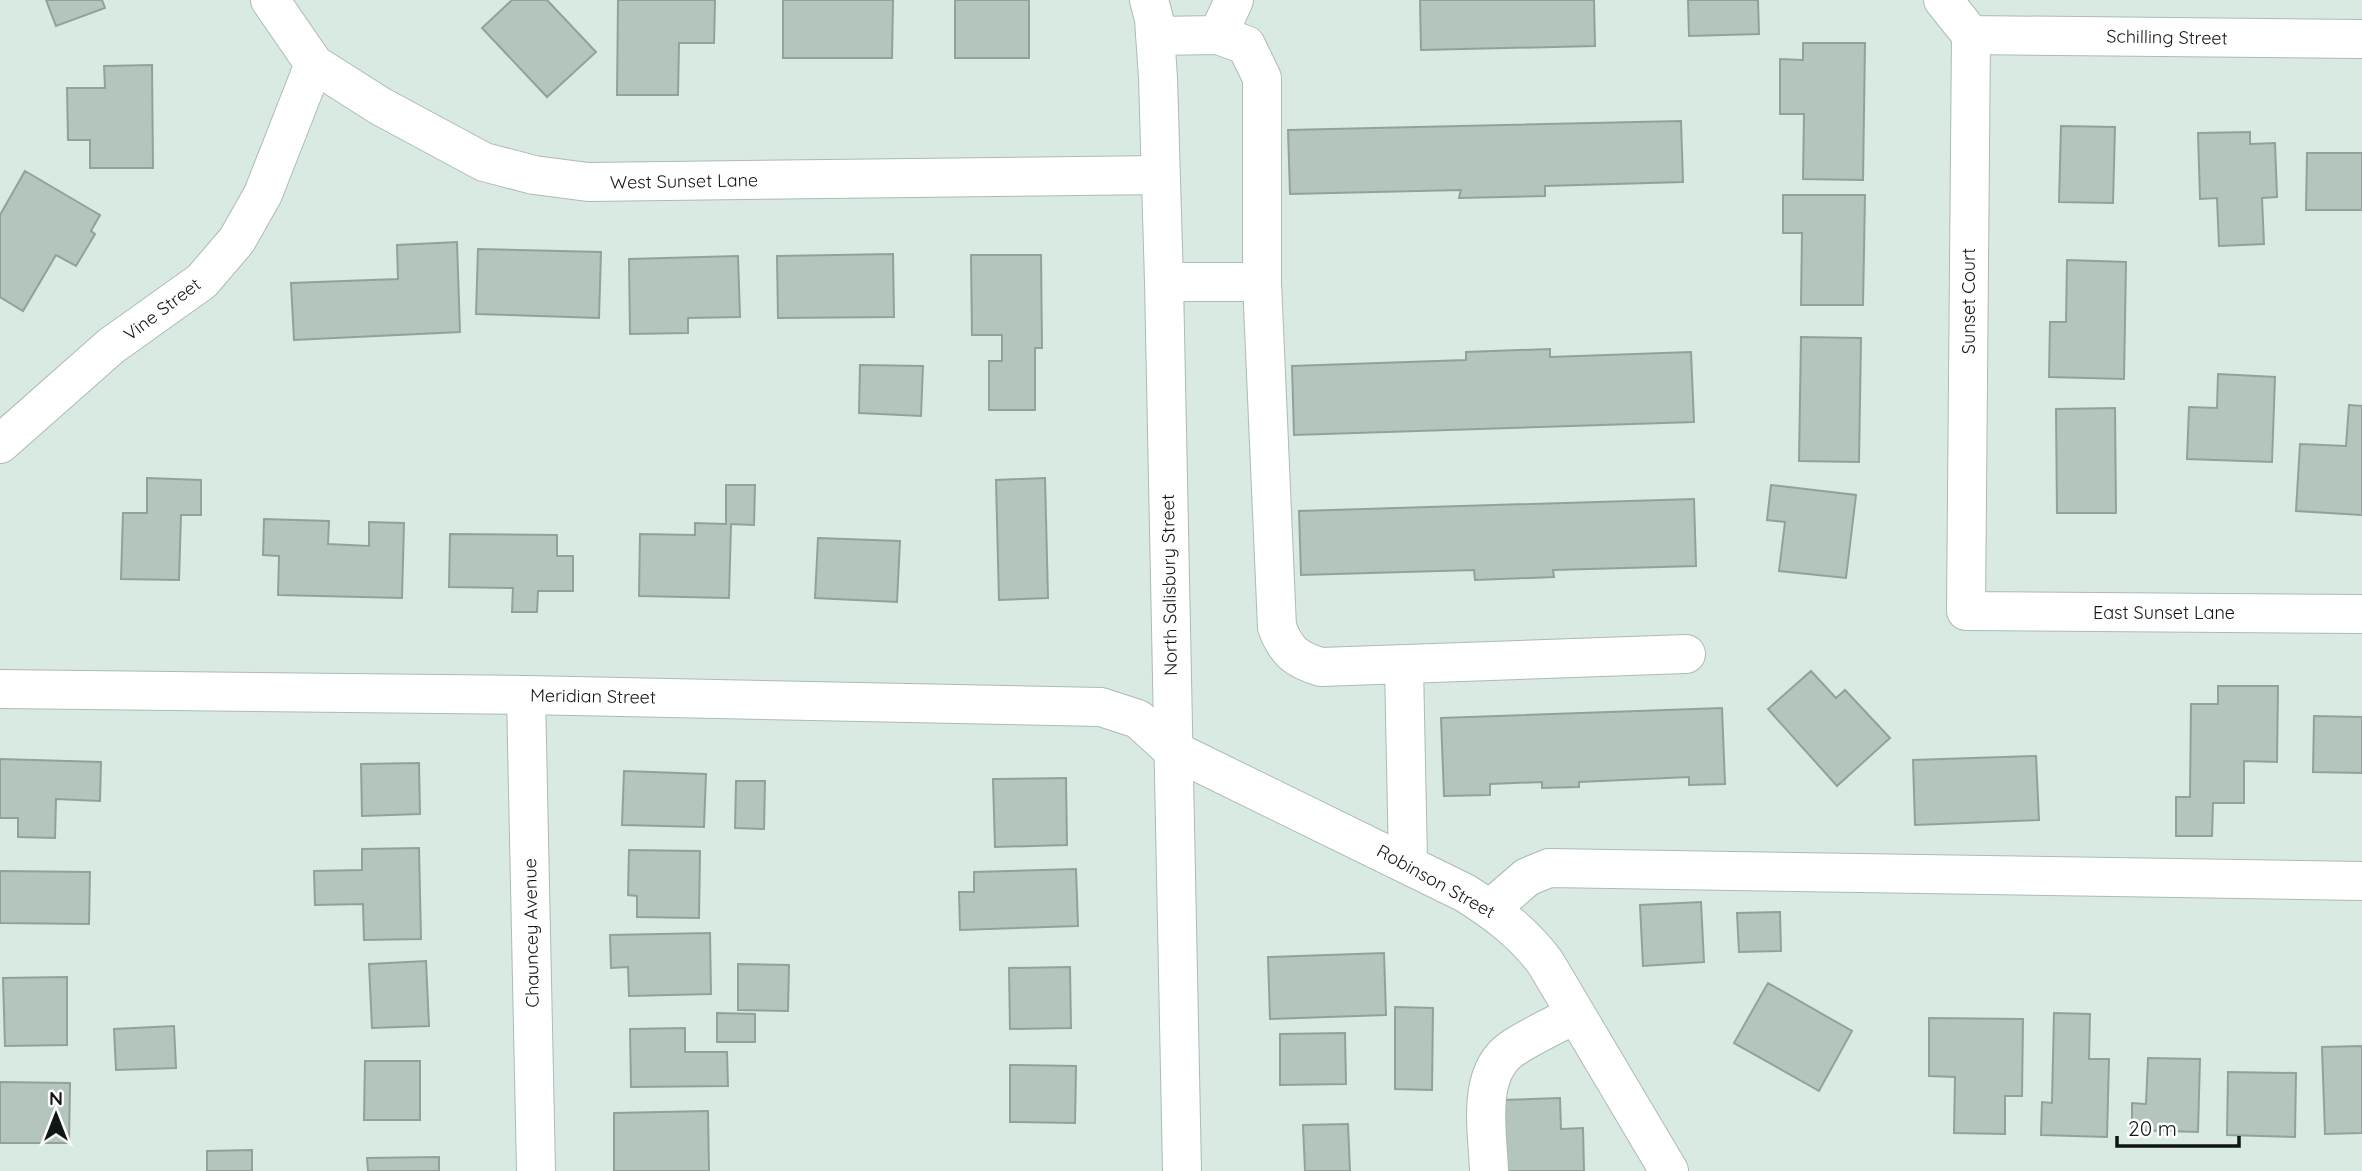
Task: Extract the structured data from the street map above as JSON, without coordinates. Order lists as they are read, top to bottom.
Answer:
{
  "streets": {
    "street": [
      "Schilling Street",
      "West Sunset Lane",
      "Sunset Court",
      "Vine Street",
      "North Salisbury Street",
      "East Sunset Lane",
      "Meridian Street",
      "Robinson Street",
      "Chauncey Avenue"
    ]
  },
  "crossings": [
    ["Schilling Street", "Sunset Court"],
    ["West Sunset Lane", "Vine Street"],
    ["West Sunset Lane", "North Salisbury Street"],
    ["Sunset Court", "East Sunset Lane"],
    ["North Salisbury Street", "Meridian Street"],
    ["North Salisbury Street", "Robinson Street"],
    ["Meridian Street", "Robinson Street"],
    ["Meridian Street", "Chauncey Avenue"]
  ],
  "scale_bar": "20 m",
  "north": "top"
}
